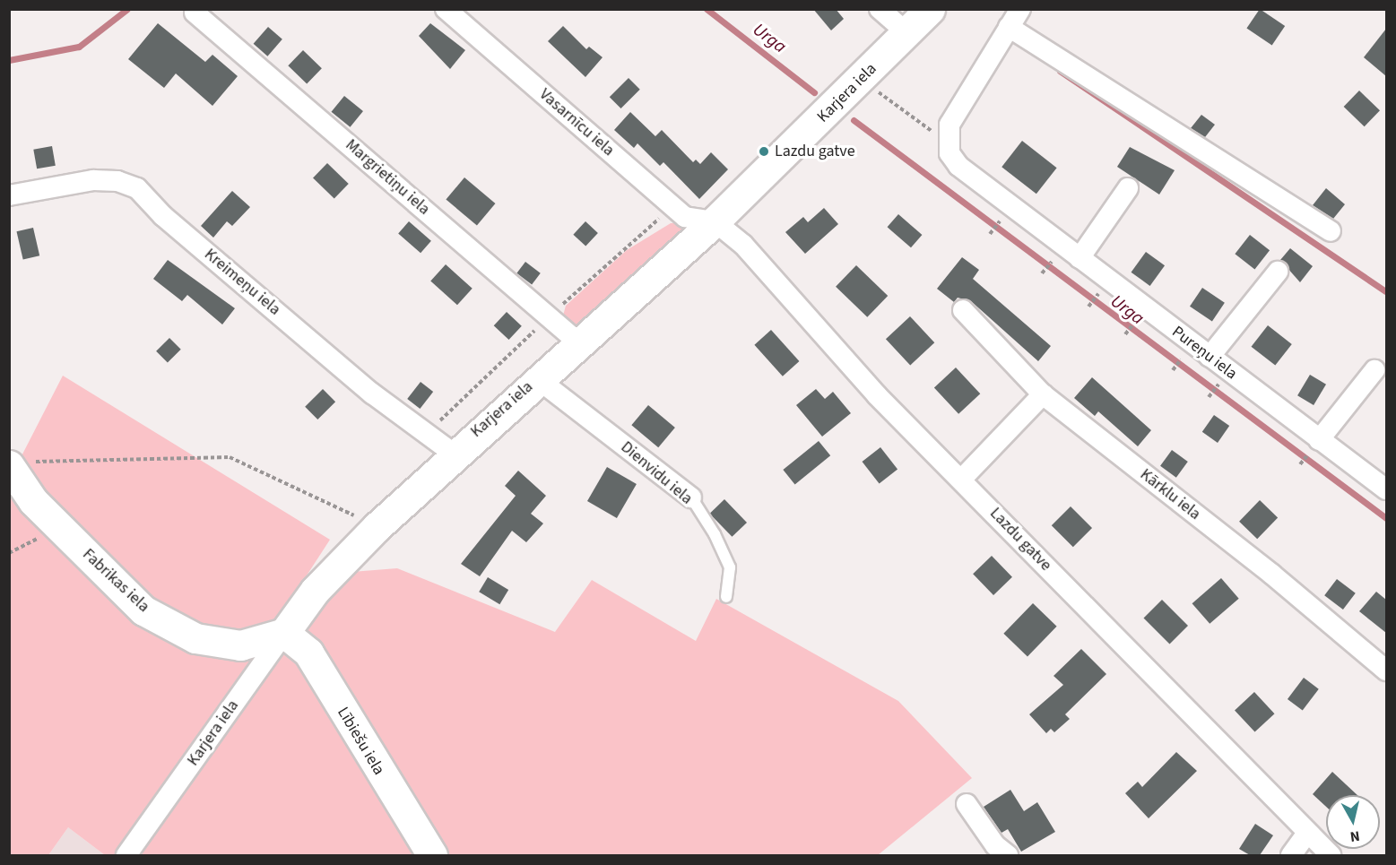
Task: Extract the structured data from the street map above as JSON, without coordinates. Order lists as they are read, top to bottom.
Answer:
{
  "streets": {
    "street": [
      "Karjera iela",
      "Vasarnīcu iela",
      "Margrietiņu iela",
      "Kreimeņu iela",
      "Pureņu iela",
      "Dienvidu iela",
      "Kārklu iela",
      "Lazdu gatve",
      "Fabrikas iela",
      "Lībiešu iela"
    ]
  },
  "crossings": [
    ["Karjera iela", "Vasarnīcu iela"],
    ["Karjera iela", "Margrietiņu iela"],
    ["Karjera iela", "Kreimeņu iela"],
    ["Karjera iela", "Dienvidu iela"],
    ["Karjera iela", "Lazdu gatve"],
    ["Karjera iela", "Fabrikas iela"],
    ["Karjera iela", "Lībiešu iela"],
    ["Vasarnīcu iela", "Lazdu gatve"],
    ["Fabrikas iela", "Lībiešu iela"]
  ],
  "water": ["Urga"],
  "places": ["Lazdu gatve"],
  "north": "bottom"
}
